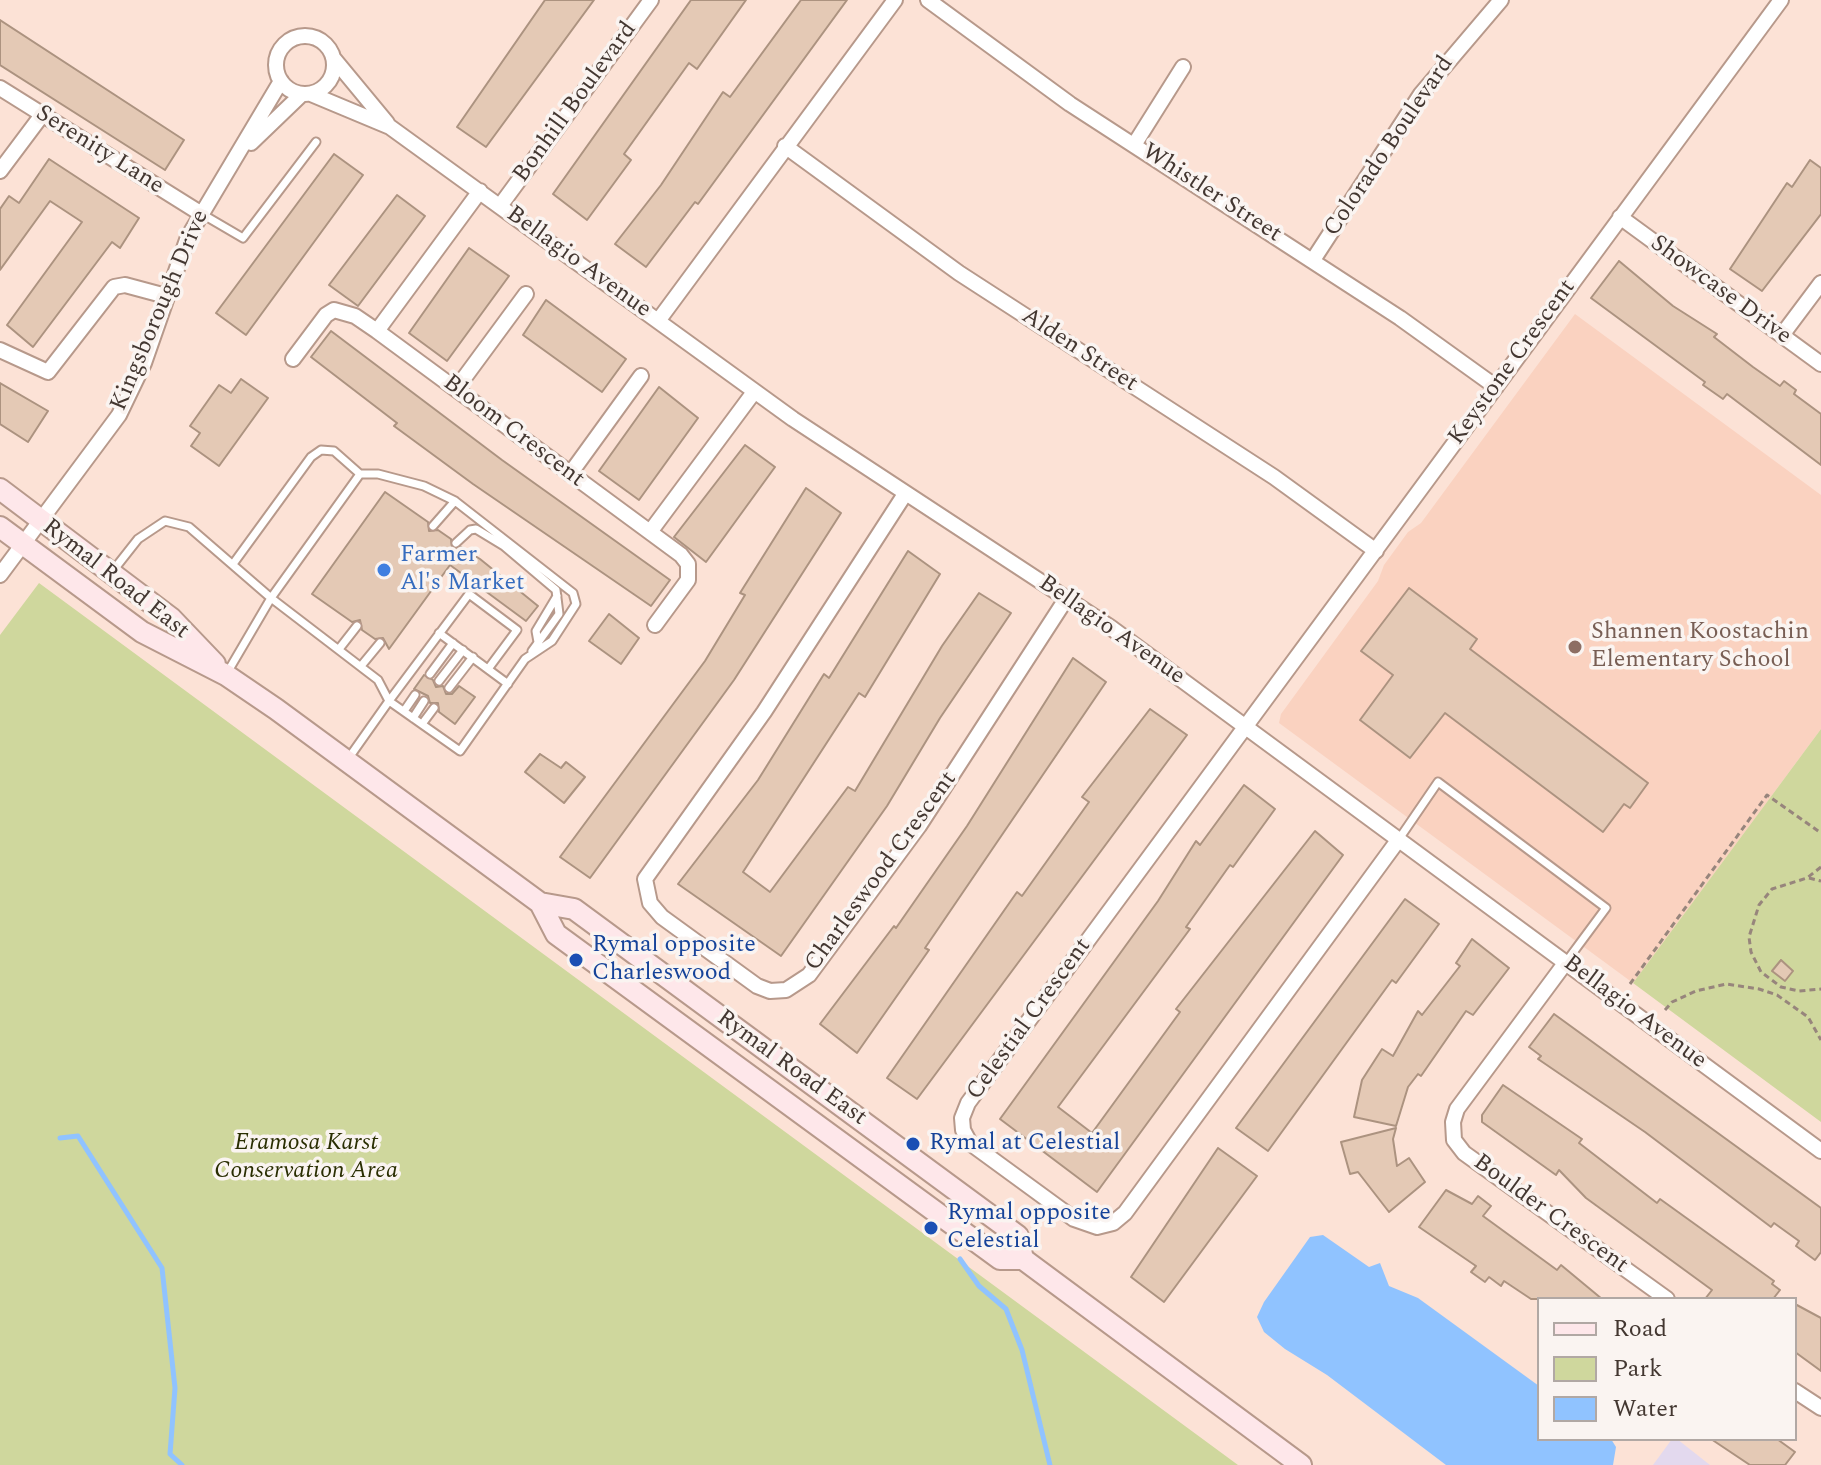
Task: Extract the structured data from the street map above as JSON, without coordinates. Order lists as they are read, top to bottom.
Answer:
{
  "streets": {
    "main road": ["Rymal Road East"],
    "street": [
      "Bonhill Boulevard",
      "Colorado Boulevard",
      "Serenity Lane",
      "Whistler Street",
      "Bellagio Avenue",
      "Showcase Drive",
      "Kingsborough Drive",
      "Alden Street",
      "Keystone Crescent",
      "Bloom Crescent",
      "Charleswood Crescent",
      "Celestial Crescent",
      "Boulder Crescent"
    ]
  },
  "crossings": [
    ["Bonhill Boulevard", "Bellagio Avenue"],
    ["Colorado Boulevard", "Whistler Street"],
    ["Serenity Lane", "Kingsborough Drive"],
    ["Whistler Street", "Keystone Crescent"],
    ["Bellagio Avenue", "Kingsborough Drive"],
    ["Bellagio Avenue", "Keystone Crescent"],
    ["Bellagio Avenue", "Charleswood Crescent"],
    ["Bellagio Avenue", "Celestial Crescent"],
    ["Bellagio Avenue", "Boulder Crescent"],
    ["Showcase Drive", "Keystone Crescent"],
    ["Kingsborough Drive", "Rymal Road East"],
    ["Alden Street", "Keystone Crescent"],
    ["Keystone Crescent", "Celestial Crescent"]
  ],
  "parks": ["Eramosa Karst Conservation Area"],
  "places": [
    "Farmer Al's Market",
    "Shannen Koostachin Elementary School",
    "Rymal opposite Charleswood",
    "Rymal at Celestial",
    "Rymal opposite Celestial"
  ],
  "legend": ["Road", "Park", "Water"]
}
